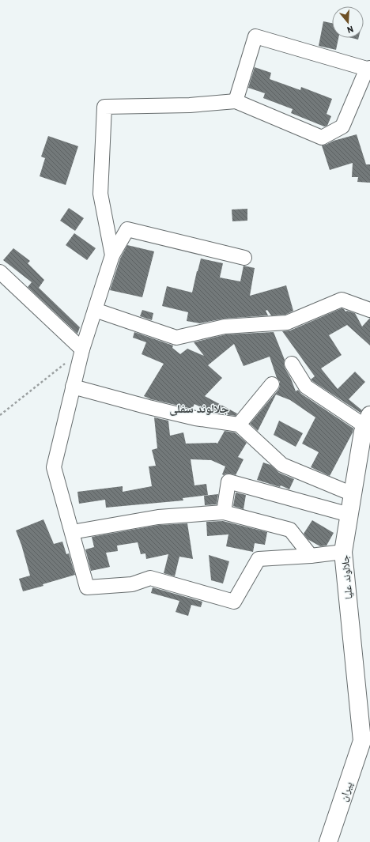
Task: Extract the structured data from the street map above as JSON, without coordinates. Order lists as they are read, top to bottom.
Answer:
{
  "streets": {
    "street": ["جلالوند علیا", "پیران"]
  },
  "crossings": [
    ["جلالوند علیا", "پیران"]
  ],
  "districts": ["جلالوند سفلی"],
  "north": "bottom"
}
